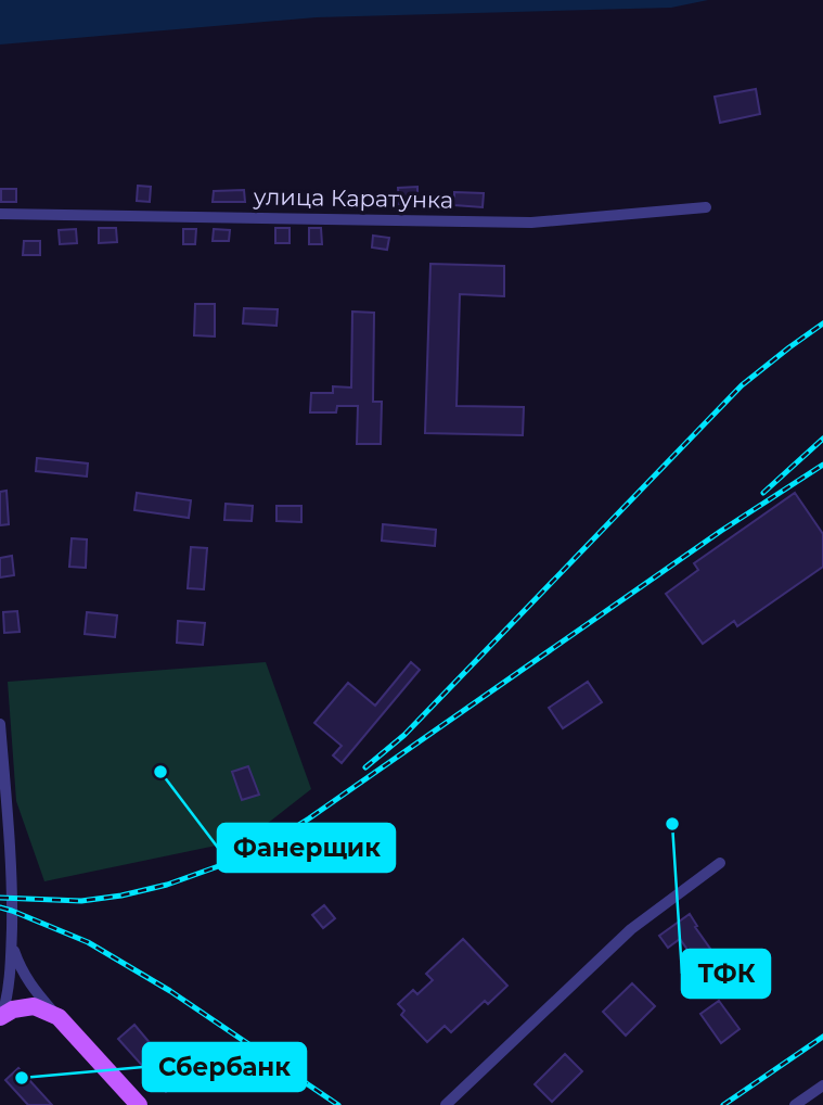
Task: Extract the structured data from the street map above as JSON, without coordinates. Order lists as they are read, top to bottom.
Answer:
{
  "streets": {
    "street": ["улица Каратунка"]
  },
  "places": ["Фанерщик", "ТФК", "Сбербанк"]
}
